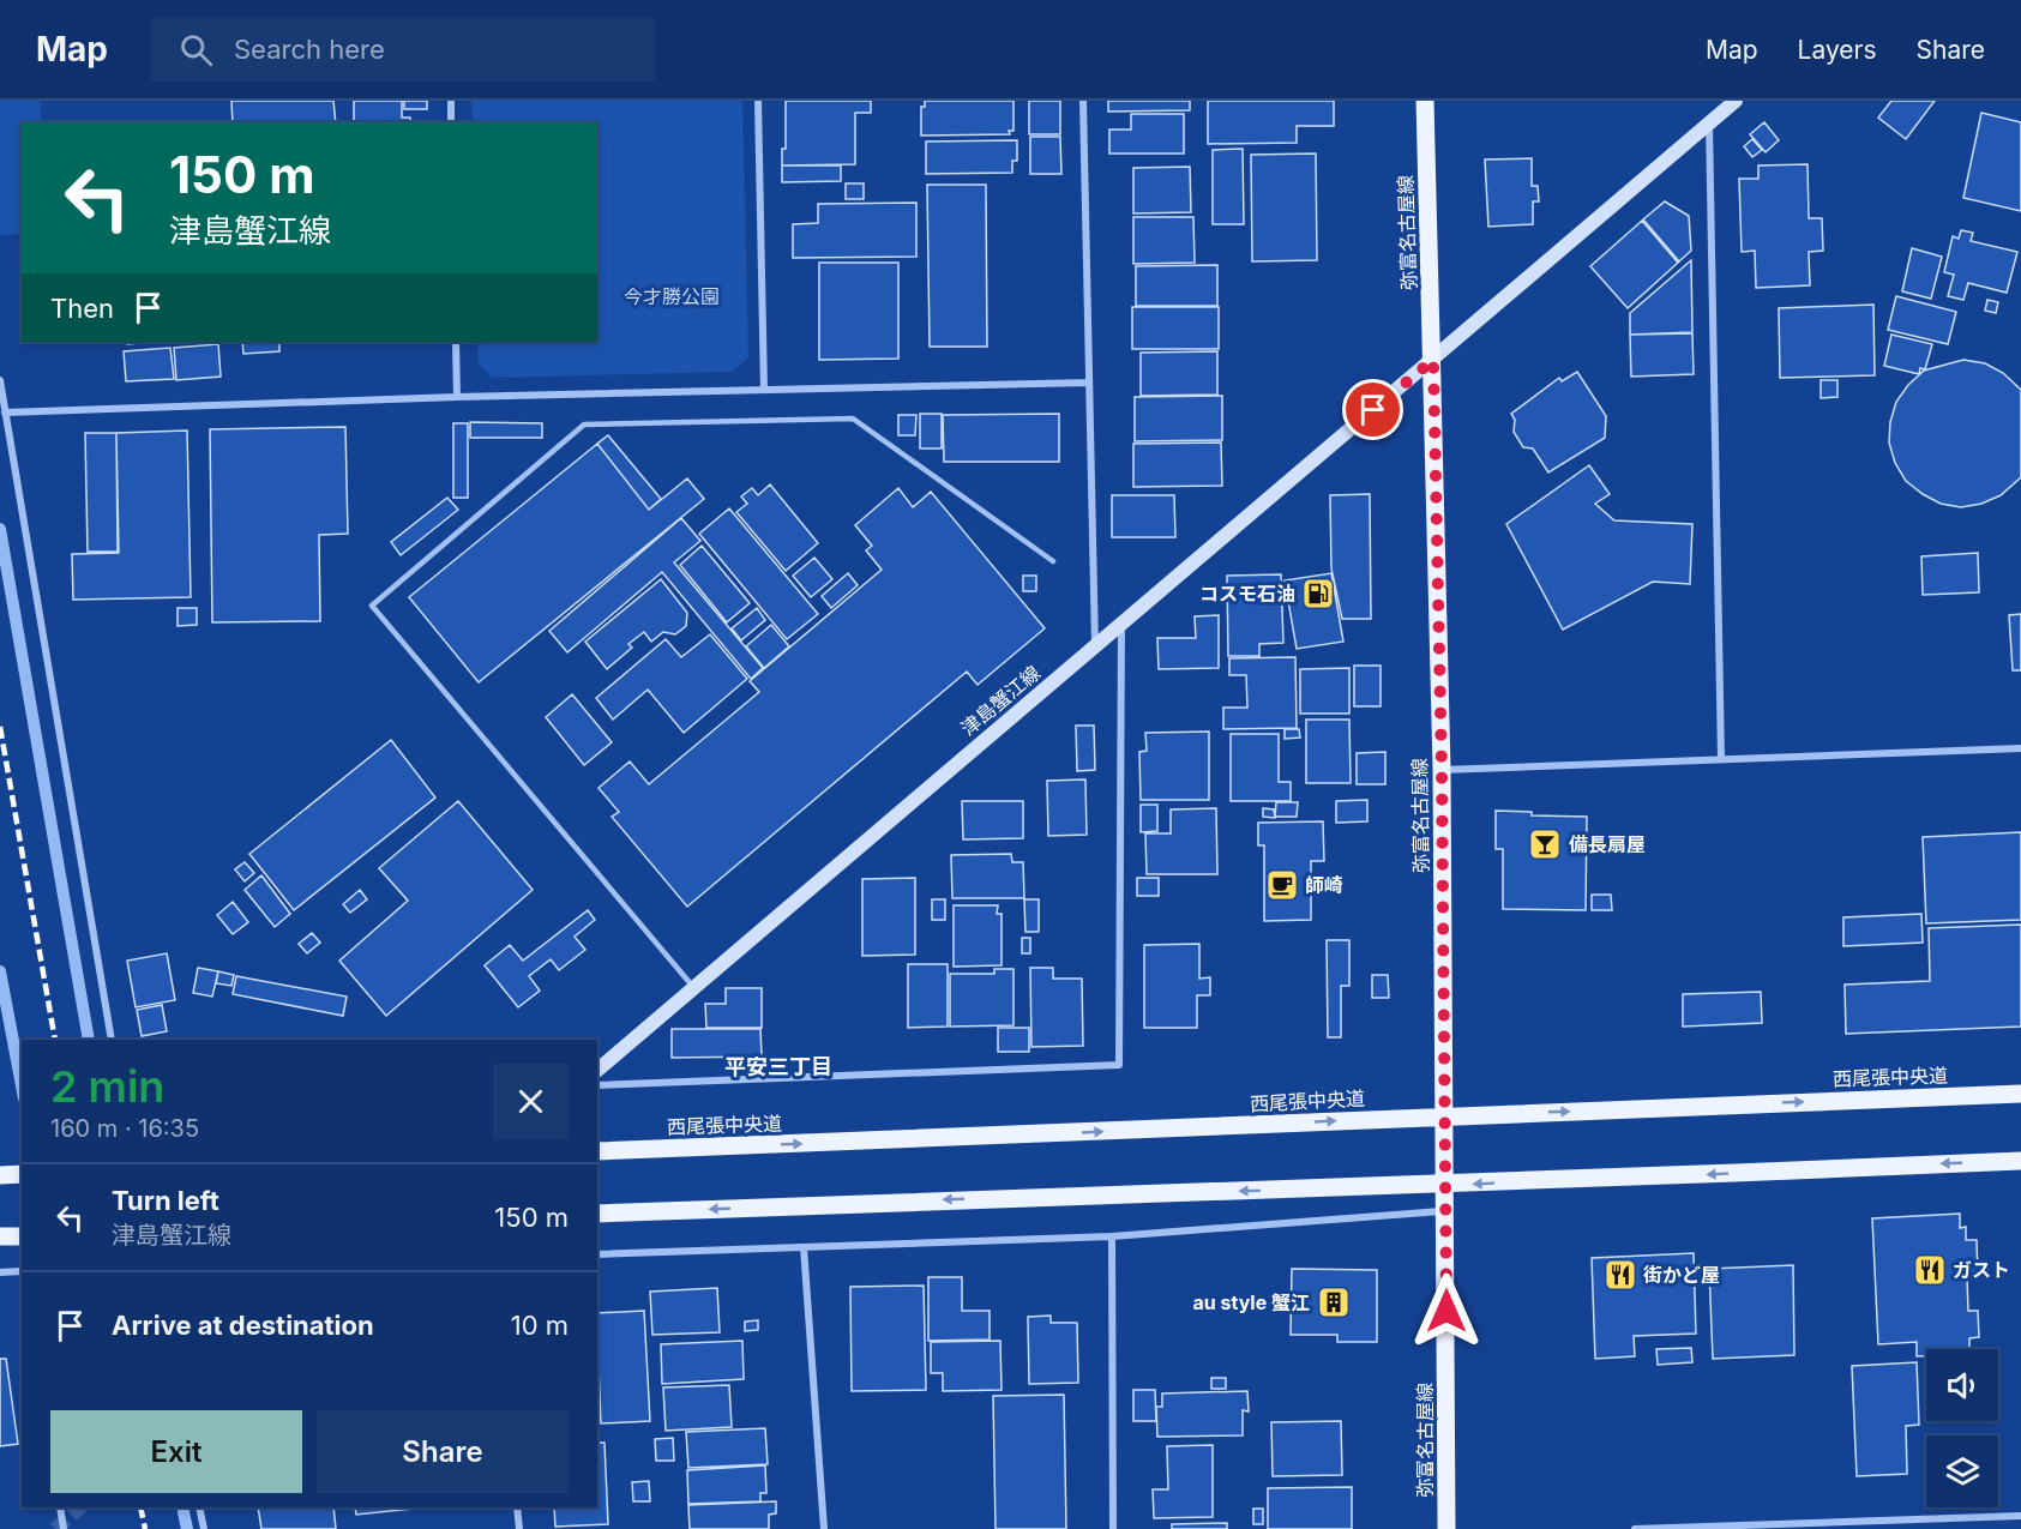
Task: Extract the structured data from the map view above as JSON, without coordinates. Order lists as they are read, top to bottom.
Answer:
{
  "streets": {
    "main road": ["弥富名古屋線", "津島蟹江線", "西尾張中央道"]
  },
  "crossings": [
    ["弥富名古屋線", "津島蟹江線"],
    ["弥富名古屋線", "西尾張中央道"]
  ],
  "districts": ["平安三丁目"],
  "parks": ["今才勝公園"],
  "places": {
    "fuel station": ["コスモ石油"],
    "bar": ["備長扇屋"],
    "cafe": ["師崎"],
    "restaurant": ["ガスト", "街かど屋"],
    "building": ["au style 蟹江"]
  },
  "page": {
    "header": "Map",
    "search": "Search here",
    "nav": ["Map", "Layers", "Share"],
    "turn": ["150 m", "津島蟹江線"],
    "then": "Then",
    "heading": ["2 min", "160 m · 16:35"],
    "list": [
      {
        "name": "Turn left",
        "note": "津島蟹江線",
        "value": "150 m"
      },
      {
        "name": "Arrive at destination",
        "value": "10 m"
      }
    ],
    "buttons": ["Exit", "Share"]
  }
}
